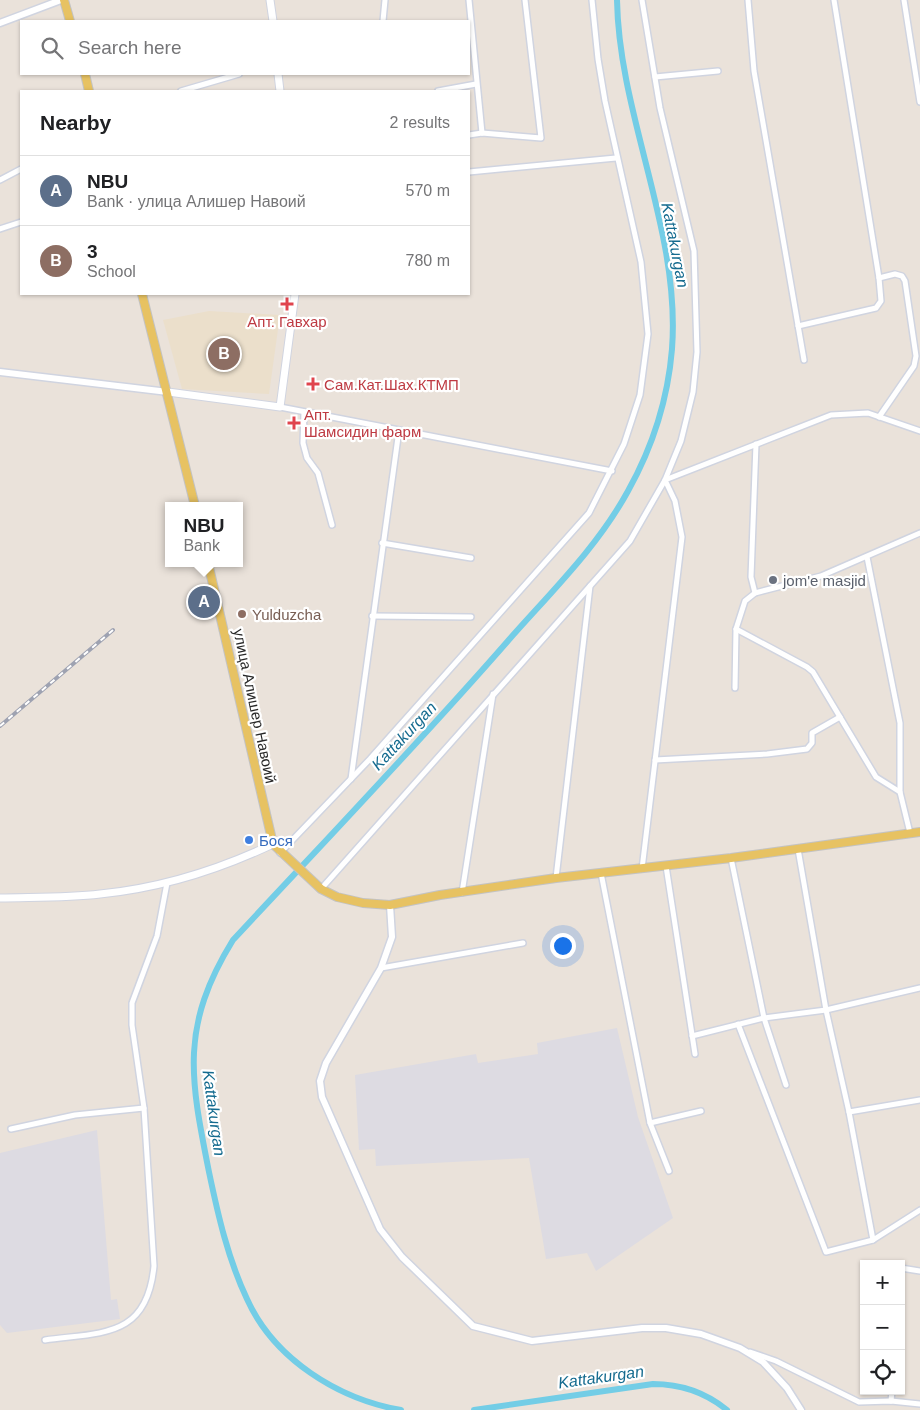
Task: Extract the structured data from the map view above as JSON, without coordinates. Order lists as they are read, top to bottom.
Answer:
{
  "streets": {
    "main road": ["улица Алишер Навоий"]
  },
  "water": ["Kattakurgan"],
  "places": {
    "health": ["Апт. Гавхар", "Сам.Кат.Шах.КТМП", "Апт. Шамсидин фарм"],
    "other": ["jom'e masjid", "Yulduzcha", "Бося"]
  },
  "page": {
    "search": "Search here",
    "heading": ["Nearby", "2 results"],
    "list": [
      {
        "mark": "A",
        "name": "NBU",
        "note": "Bank · улица Алишер Навоий",
        "value": "570 m"
      },
      {
        "mark": "B",
        "name": "3",
        "note": "School",
        "value": "780 m"
      }
    ],
    "pins": ["B", "A"],
    "popup": ["NBU", "Bank"],
    "map_buttons": ["+", "−"]
  }
}
